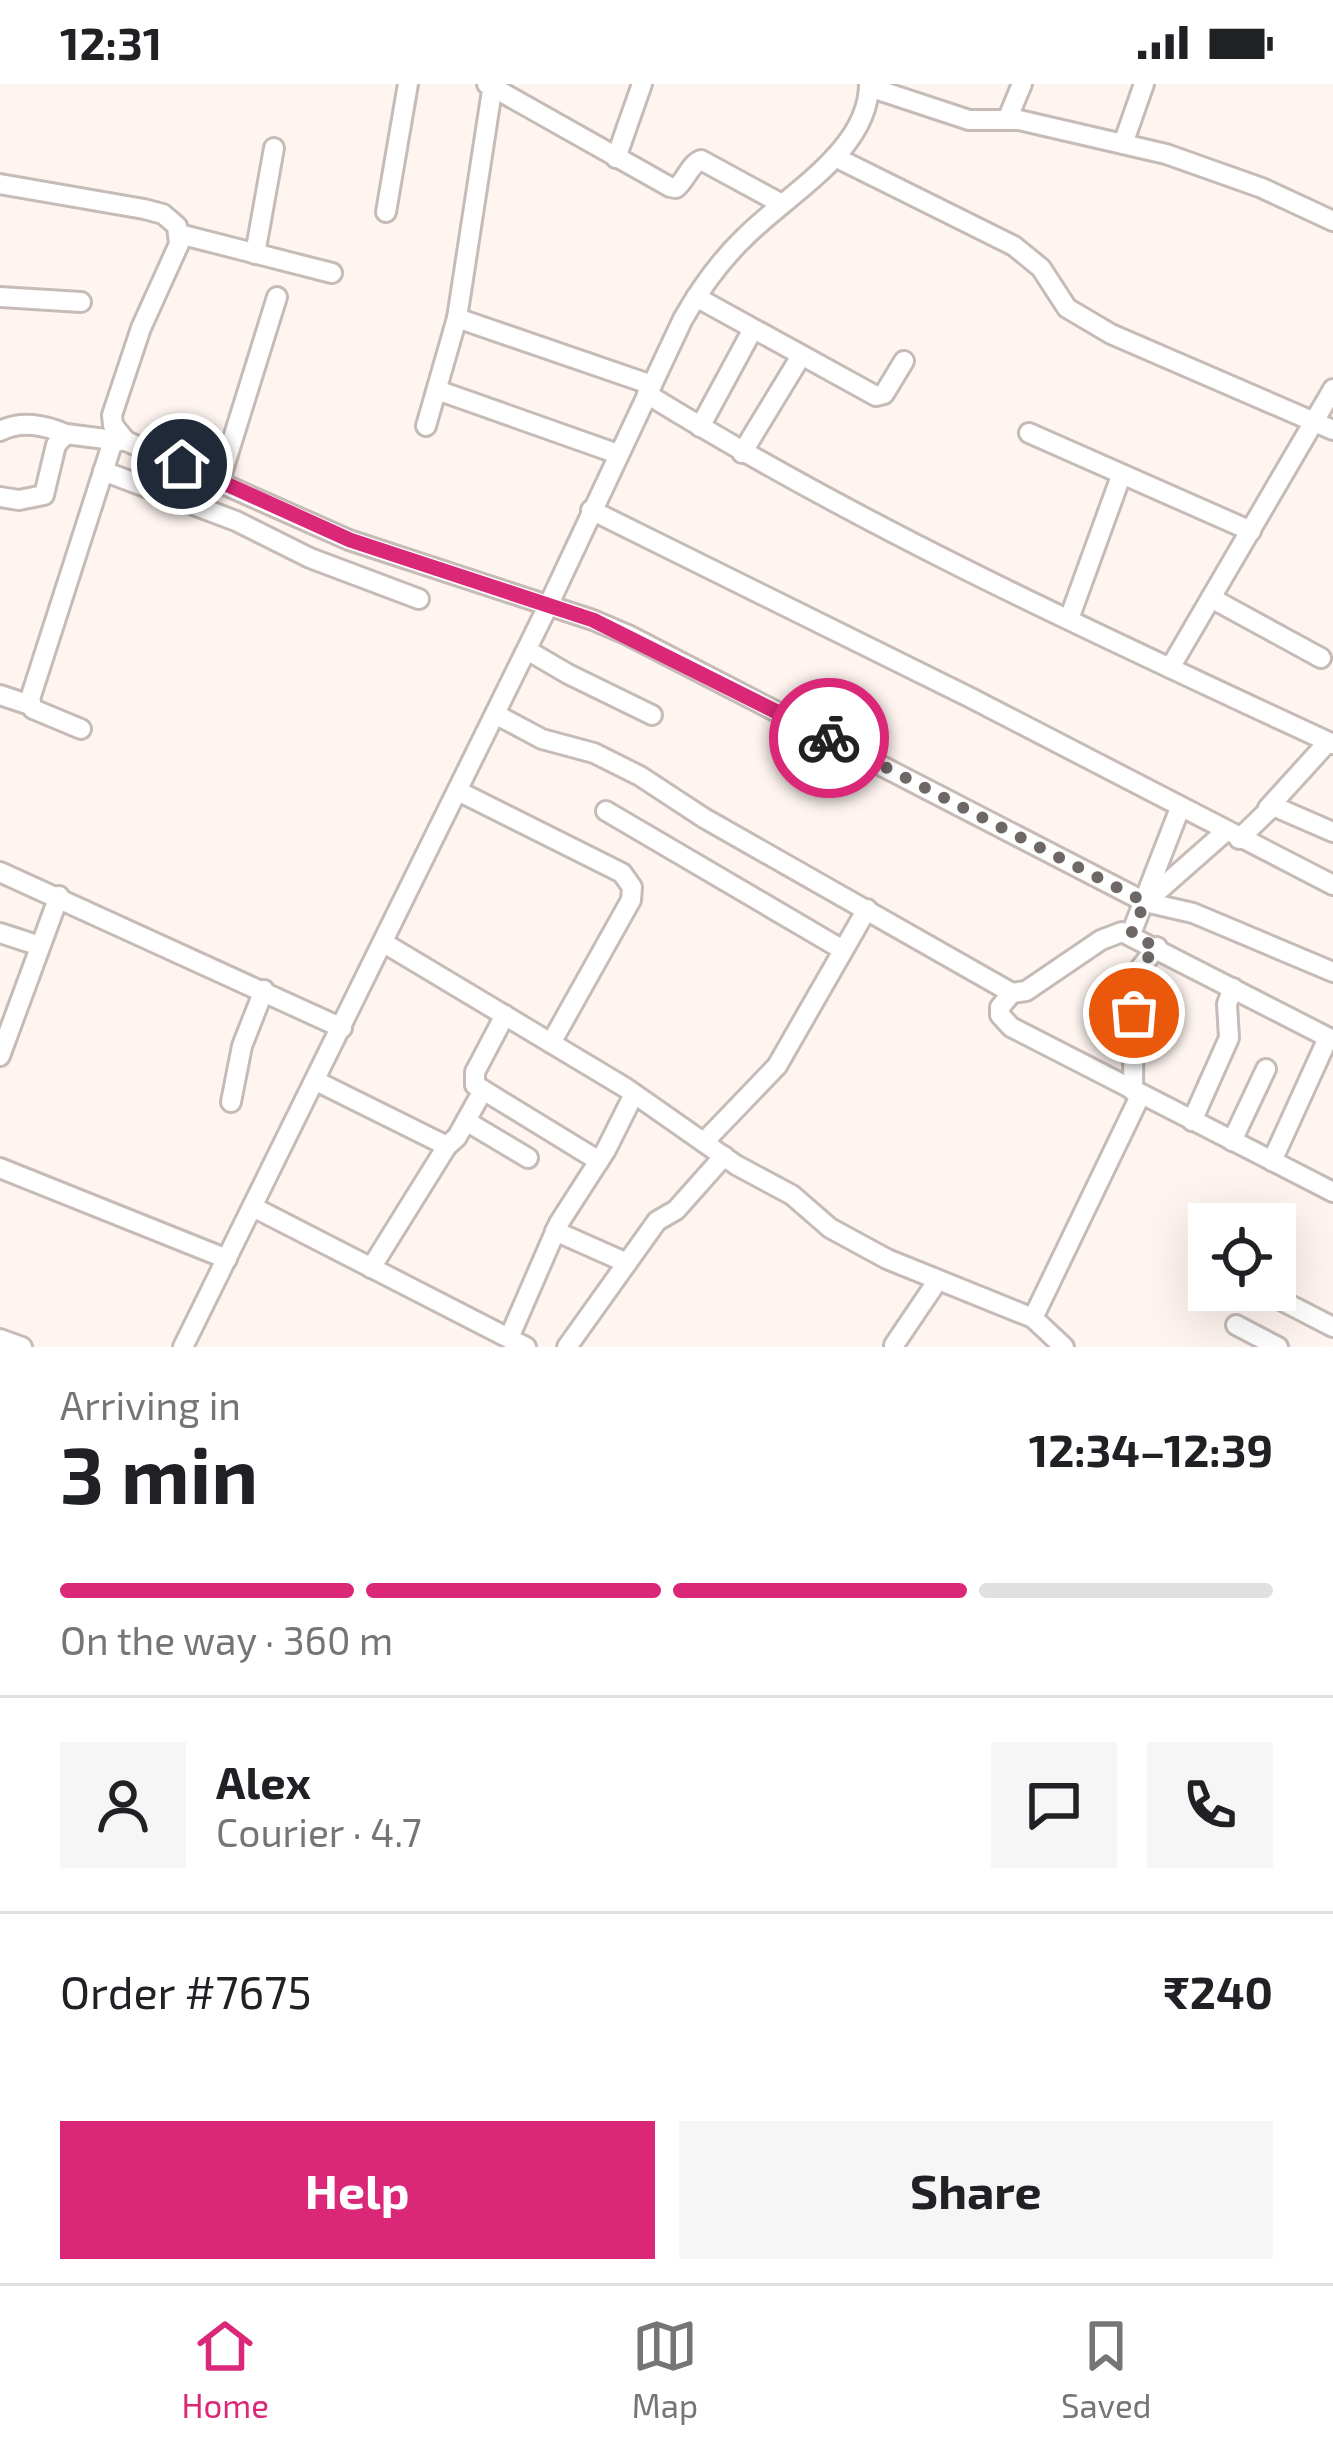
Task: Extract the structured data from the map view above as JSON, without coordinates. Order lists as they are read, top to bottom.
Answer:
{
  "page": {
    "status": "12:31",
    "heading": ["3 min", "Arriving in", "12:34–12:39"],
    "panel": [
      "Alex",
      "Courier · 4.7",
      "Order #7675",
      "₹240"
    ],
    "bar": "On the way · 360 m",
    "buttons": ["Help", "Share"],
    "tabs": ["Home", "Map", "Saved"]
  }
}
